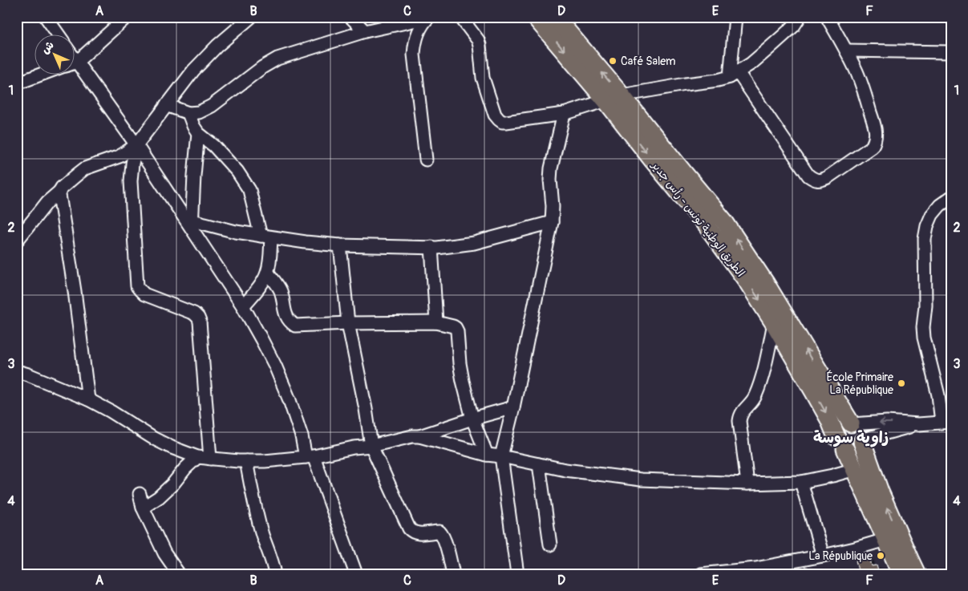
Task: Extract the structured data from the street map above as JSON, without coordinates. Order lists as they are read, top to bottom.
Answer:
{
  "streets": {
    "highway": ["الطريق الوطنية تونس - رأس جدير"]
  },
  "districts": ["زاوية سوسة"],
  "places": ["Café Salem", "École Primaire La République", "La République"],
  "north": "top left",
  "grid": {
    "columns": [
      "A",
      "B",
      "C",
      "D",
      "E",
      "F"
    ],
    "rows": [
      "1",
      "2",
      "3",
      "4"
    ]
  }
}
